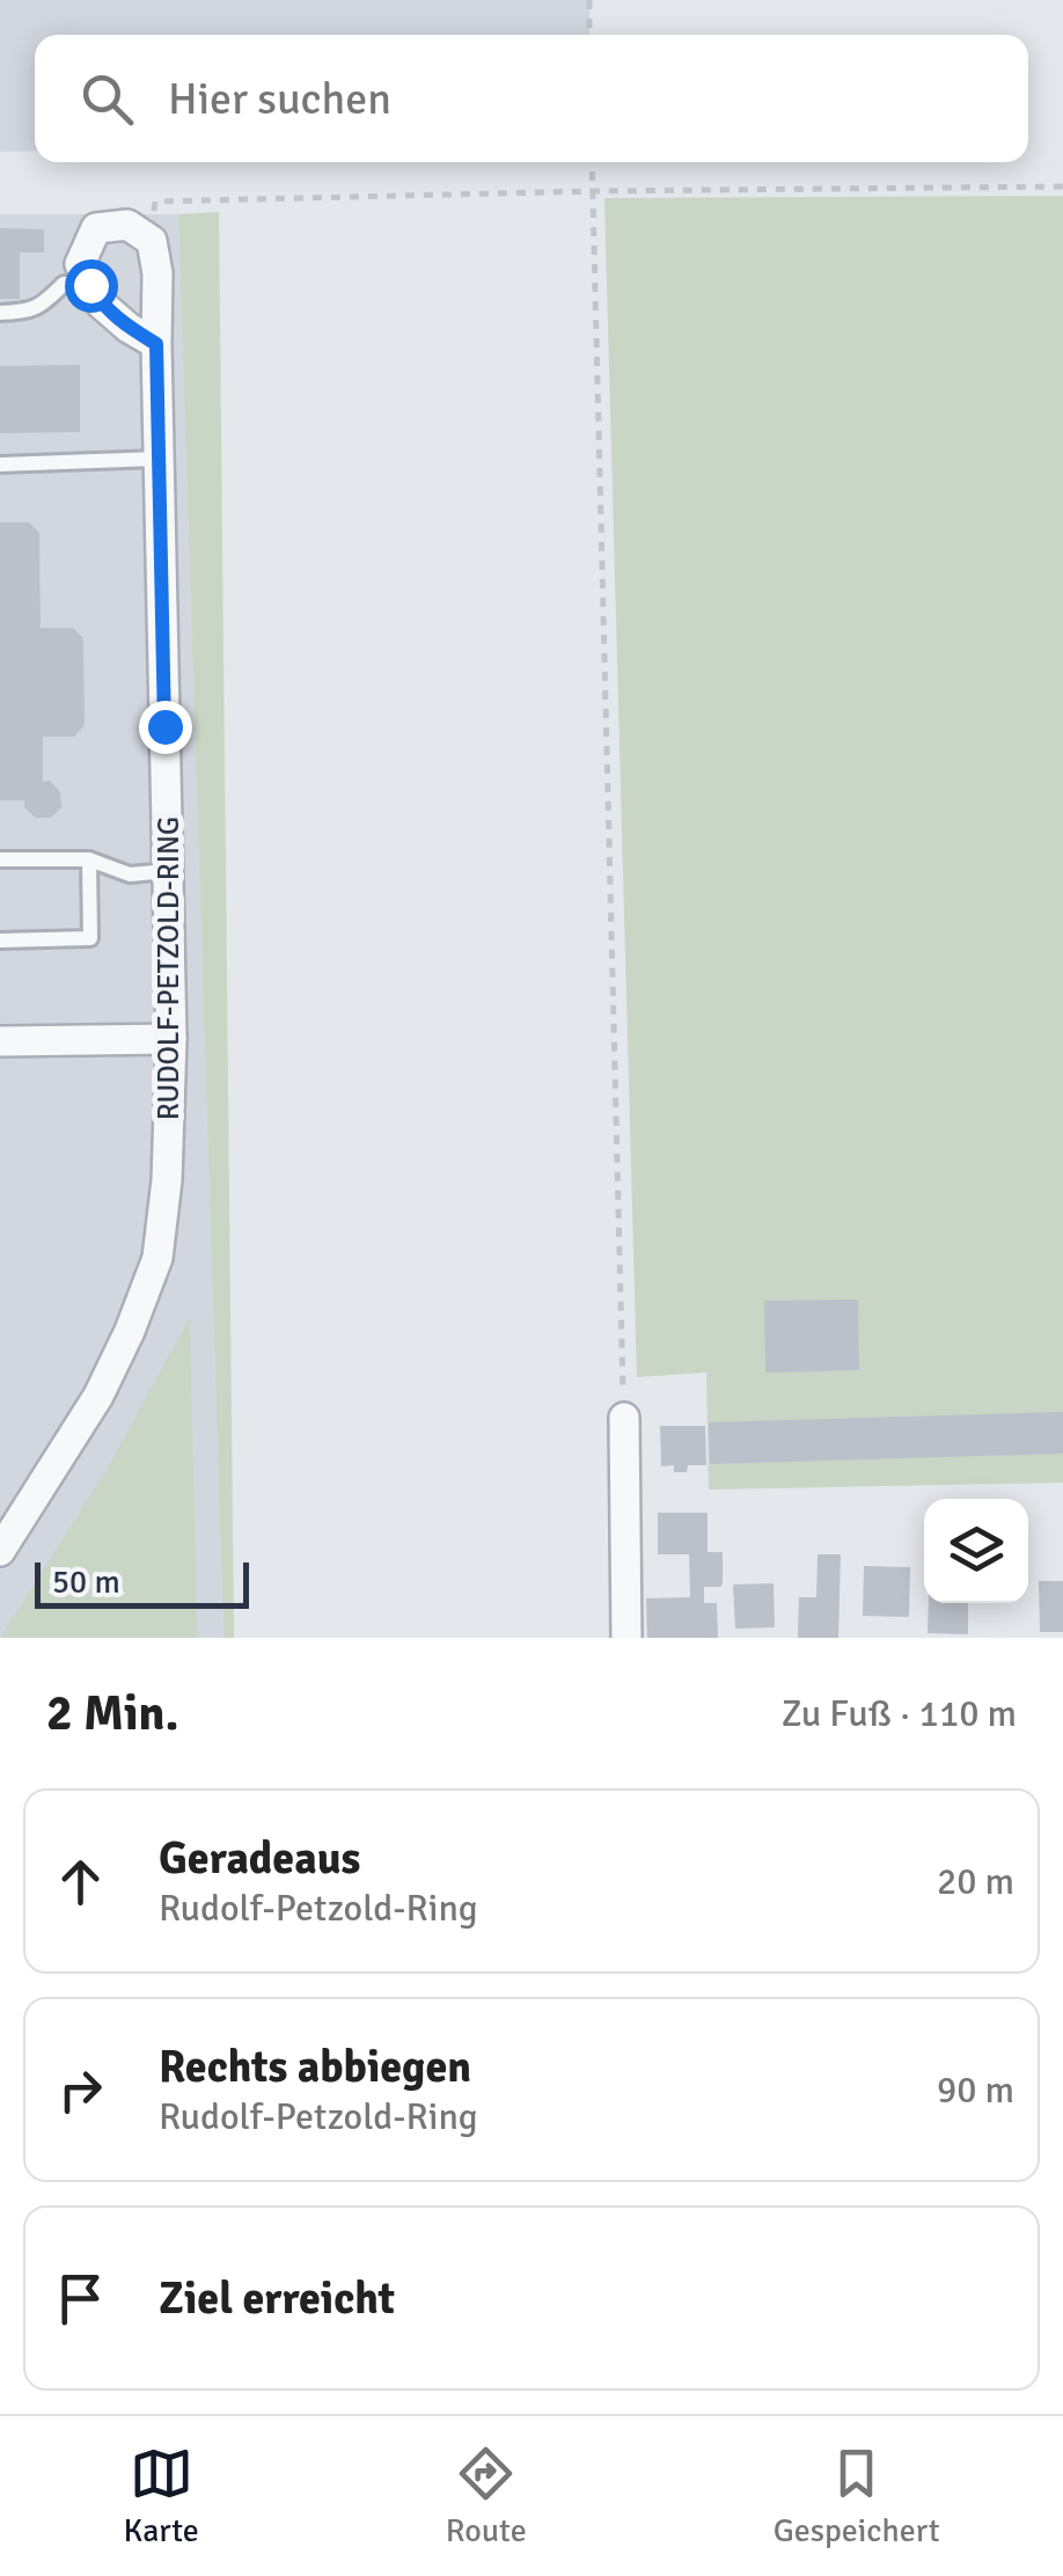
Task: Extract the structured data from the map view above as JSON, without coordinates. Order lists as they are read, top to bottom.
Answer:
{
  "streets": {
    "street": ["RUDOLF-PETZOLD-RING"]
  },
  "scale_bar": "50 m",
  "page": {
    "search": "Hier suchen",
    "scale": "50 m",
    "heading": ["2 Min.", "Zu Fuß · 110 m"],
    "list": [
      ["Geradeaus", "Rudolf-Petzold-Ring", "20 m"],
      ["Rechts abbiegen", "Rudolf-Petzold-Ring", "90 m"],
      "Ziel erreicht"
    ],
    "nav": ["Karte", "Route", "Gespeichert"]
  }
}
